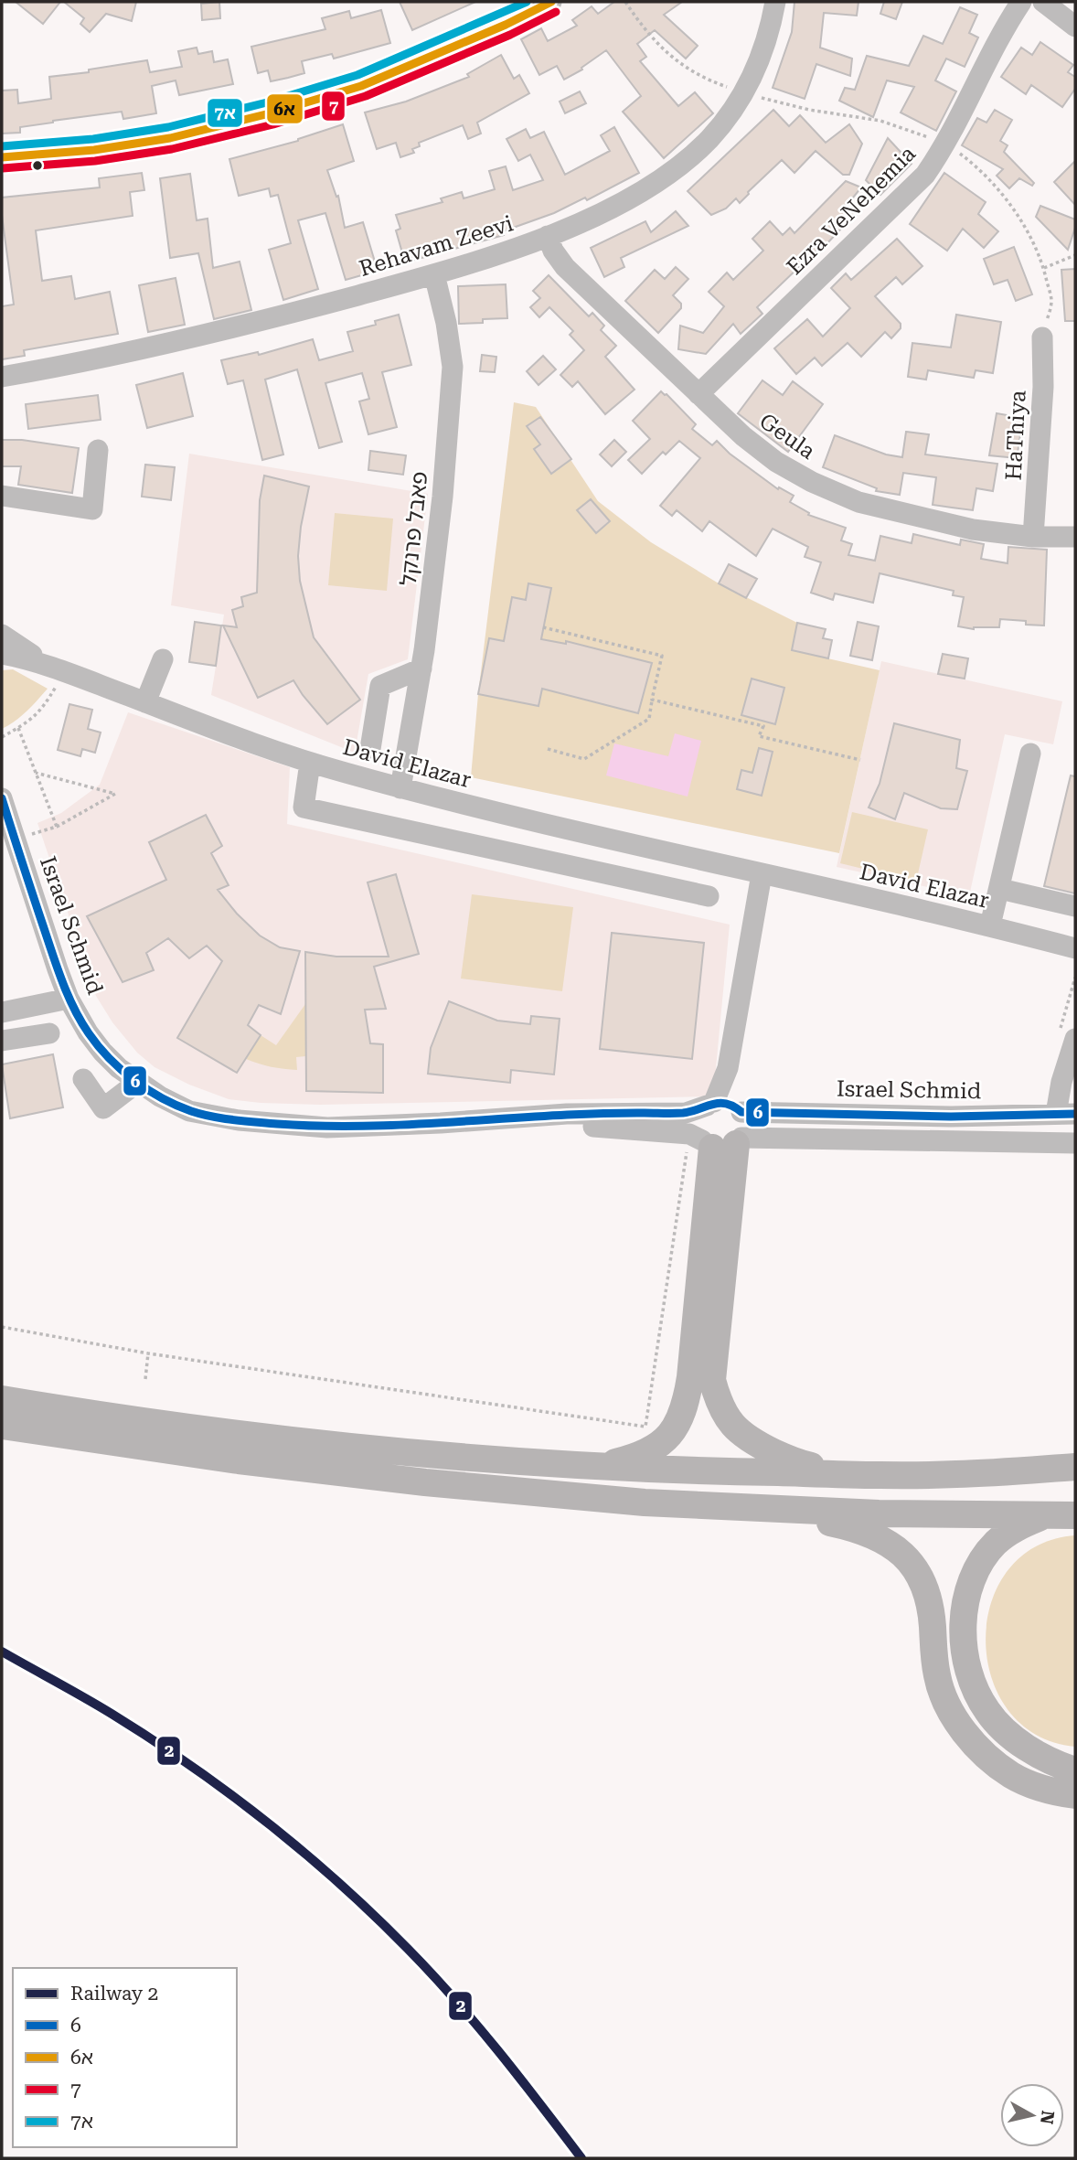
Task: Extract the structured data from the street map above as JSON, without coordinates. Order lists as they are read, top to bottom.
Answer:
{
  "streets": {
    "street": [
      "Ezra VeNehemia",
      "Rehavam Zeevi",
      "HaThiya",
      "Geula",
      "פאבל פרנקל",
      "David Elazar",
      "Israel Schmid"
    ]
  },
  "crossings": [
    ["Ezra VeNehemia", "Geula"],
    ["Rehavam Zeevi", "Geula"],
    ["Rehavam Zeevi", "פאבל פרנקל"],
    ["HaThiya", "Geula"],
    ["פאבל פרנקל", "David Elazar"]
  ],
  "lines": [
    "transit line 6א",
    "transit line 7א",
    "transit line 7",
    "transit line 6",
    "rail line 2"
  ],
  "legend": [
    "Railway 2",
    "6",
    "6א",
    "7",
    "7א"
  ],
  "north": "right"
}
